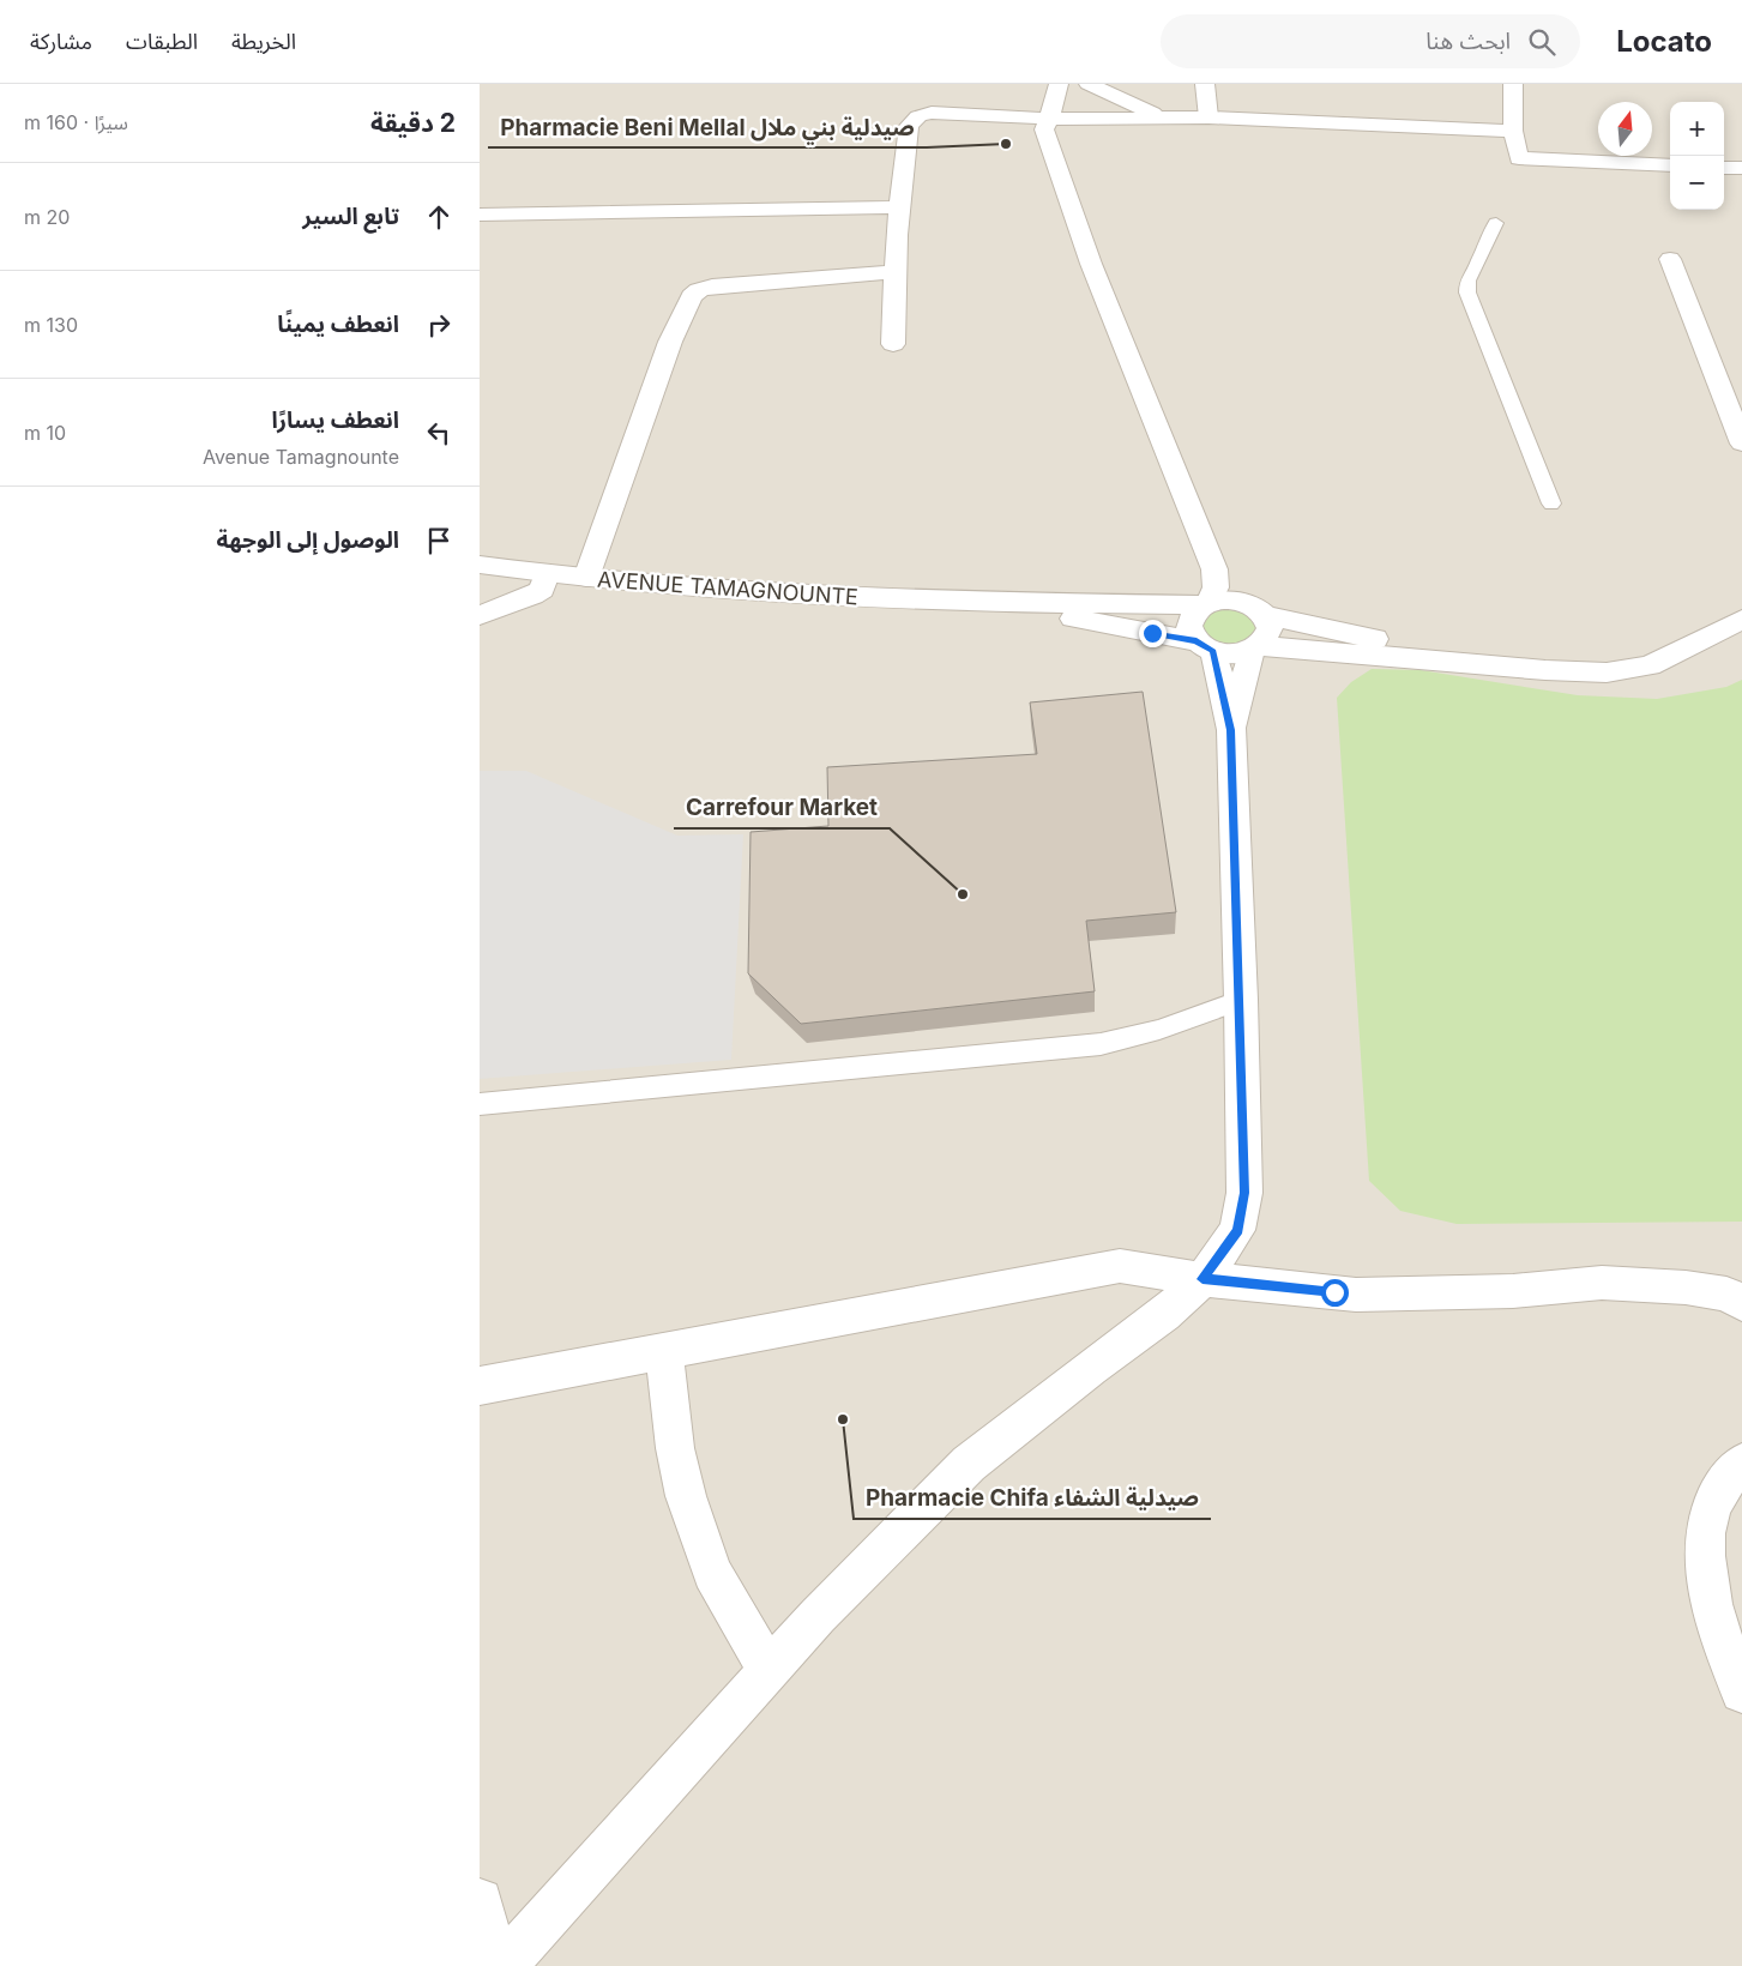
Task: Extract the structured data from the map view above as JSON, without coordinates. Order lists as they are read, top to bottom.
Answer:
{
  "streets": {
    "street": ["AVENUE TAMAGNOUNTE"]
  },
  "places": ["Pharmacie Beni Mellal صيدلية بني ملال", "Carrefour Market", "Pharmacie Chifa صيدلية الشفاء"],
  "north": "top",
  "page": {
    "header": "Locato",
    "search": "ابحث هنا",
    "nav": ["الخريطة", "الطبقات", "مشاركة"],
    "heading": ["2 دقيقة", "سيرًا · 160 m"],
    "map_buttons": ["+", "−"],
    "list": [
      ["تابع السير", "20 m"],
      ["انعطف يمينًا", "130 m"],
      ["انعطف يسارًا", "Avenue Tamagnounte", "10 m"],
      "الوصول إلى الوجهة"
    ]
  }
}
